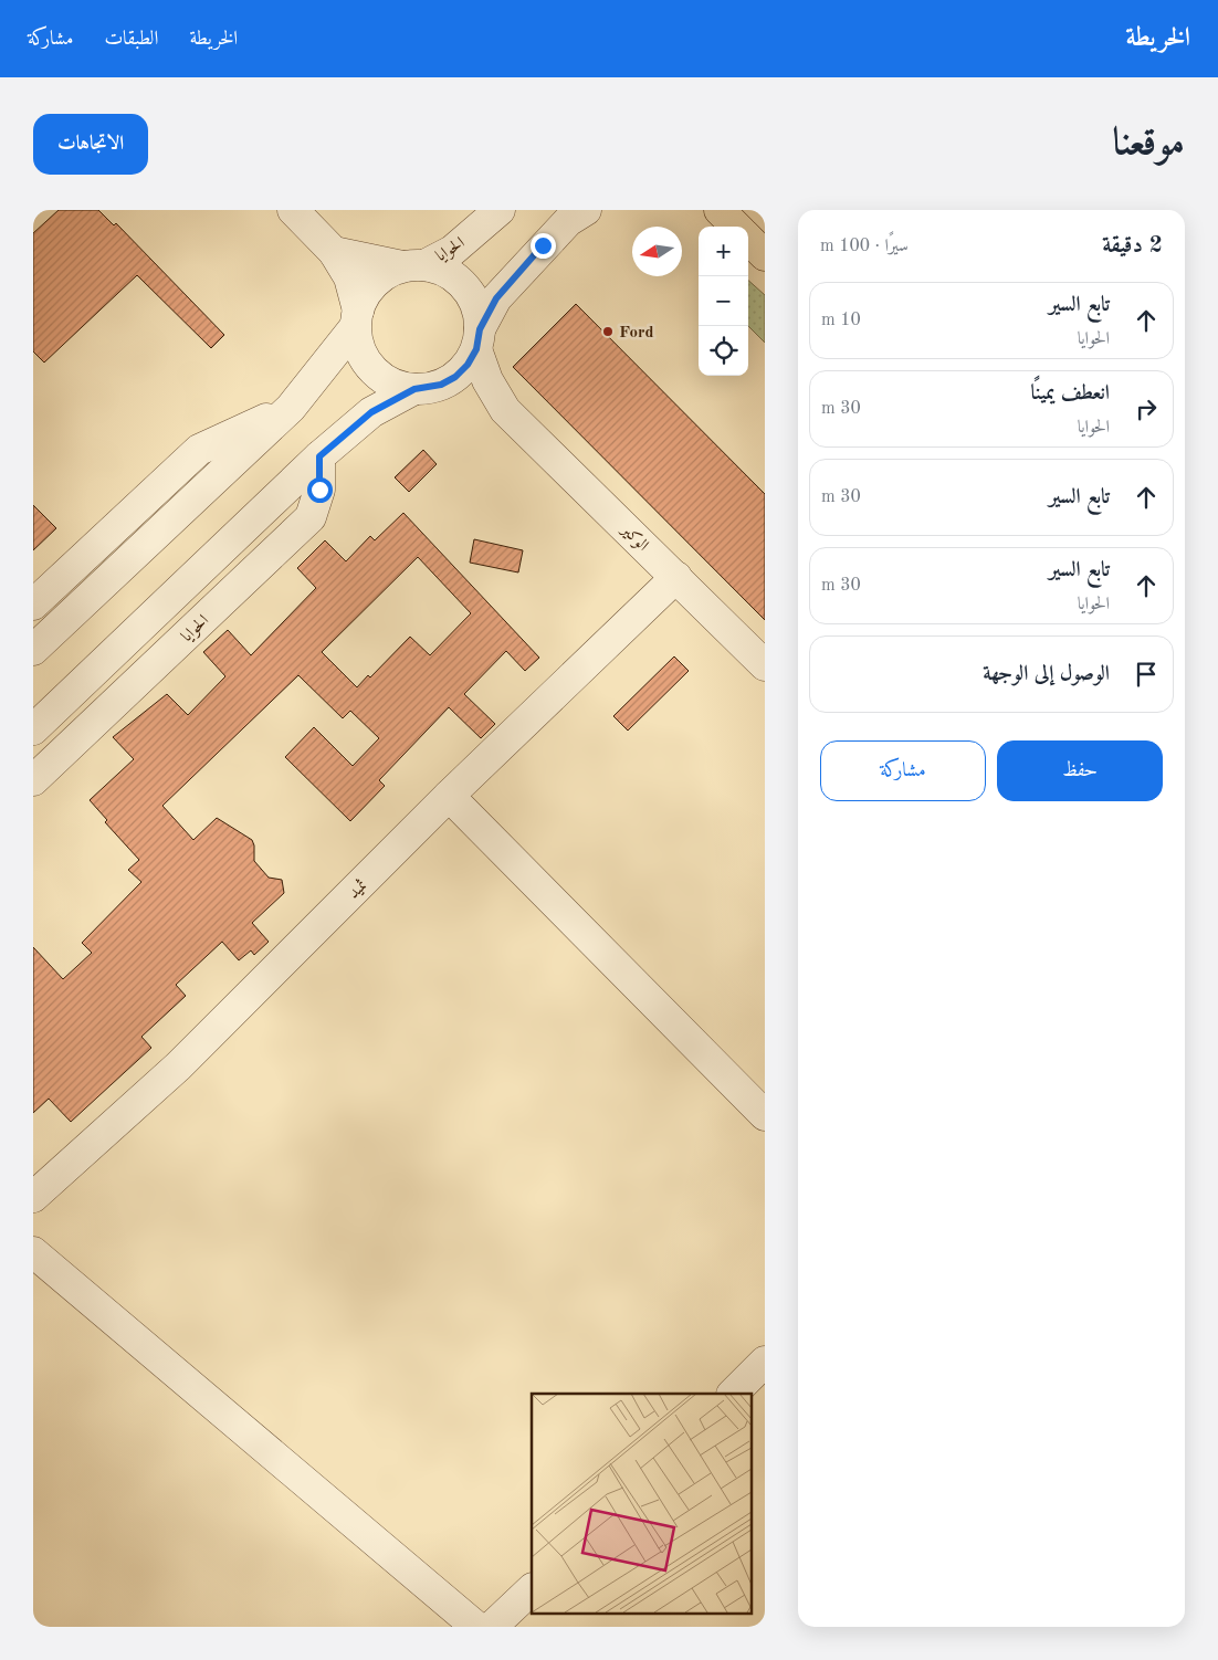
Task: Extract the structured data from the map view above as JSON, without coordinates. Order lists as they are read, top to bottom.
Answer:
{
  "streets": {
    "street": ["الحوايا", "الوكير", "ثميد"]
  },
  "crossings": [
    ["الحوايا", "الوكير"],
    ["الوكير", "ثميد"]
  ],
  "places": ["Ford"],
  "north": "left",
  "page": {
    "header": "الخريطة",
    "nav": ["الخريطة", "الطبقات", "مشاركة"],
    "title": "موقعنا",
    "buttons": [
      "الاتجاهات",
      ["حفظ", "مشاركة"]
    ],
    "heading": ["2 دقيقة", "سيرًا · 100 m"],
    "map_buttons": ["+", "−"],
    "list": [
      ["تابع السير", "الحوايا", "10 m"],
      ["انعطف يمينًا", "الحوايا", "30 m"],
      ["تابع السير", "30 m"],
      ["تابع السير", "الحوايا", "30 m"],
      "الوصول إلى الوجهة"
    ]
  }
}
